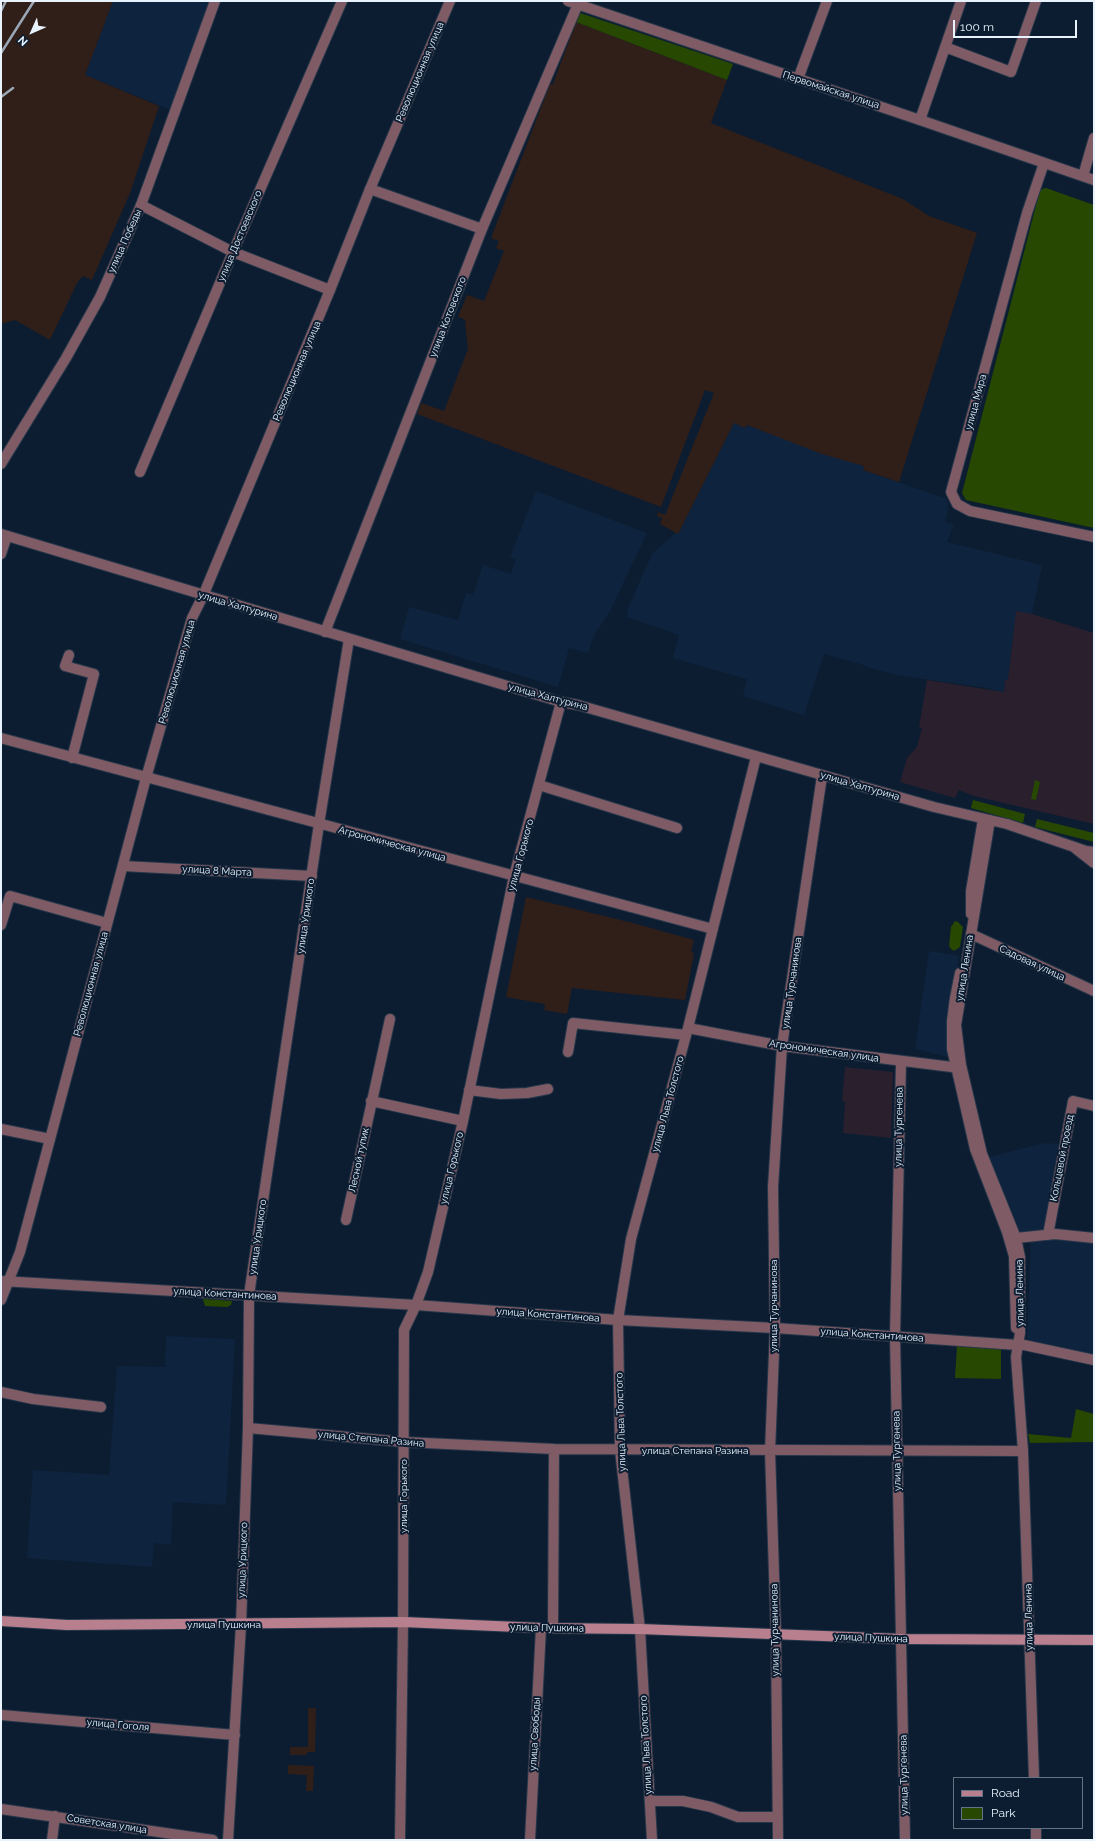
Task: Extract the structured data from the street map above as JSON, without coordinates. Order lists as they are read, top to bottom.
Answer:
{
  "streets": {
    "main road": ["улица Пушкина"],
    "street": [
      "Революционная улица",
      "Первомайская улица",
      "улица Достоевского",
      "улица Победы",
      "улица Котовского",
      "улица Мира",
      "улица Халтурина",
      "Агрономическая улица",
      "улица Горького",
      "улица 8 Марта",
      "улица Урицкого",
      "Садовая улица",
      "улица Ленина",
      "улица Турчанинова",
      "улица Льва Толстого",
      "улица Тургенева",
      "Кольцевой проезд",
      "Лесной тупик",
      "улица Константинова",
      "улица Степана Разина",
      "улица Гоголя",
      "улица Свободы",
      "Советская улица"
    ]
  },
  "crossings": [
    ["Революционная улица", "улица Халтурина"],
    ["Революционная улица", "Агрономическая улица"],
    ["Революционная улица", "улица 8 Марта"],
    ["Революционная улица", "улица Константинова"],
    ["Первомайская улица", "улица Котовского"],
    ["Первомайская улица", "улица Мира"],
    ["улица Котовского", "улица Халтурина"],
    ["улица Халтурина", "улица Горького"],
    ["улица Халтурина", "улица Урицкого"],
    ["улица Халтурина", "улица Ленина"],
    ["улица Халтурина", "улица Турчанинова"],
    ["улица Халтурина", "улица Льва Толстого"],
    ["Агрономическая улица", "улица Горького"],
    ["Агрономическая улица", "улица Урицкого"],
    ["Агрономическая улица", "улица Ленина"],
    ["Агрономическая улица", "улица Турчанинова"],
    ["Агрономическая улица", "улица Льва Толстого"],
    ["Агрономическая улица", "улица Тургенева"],
    ["улица Горького", "улица Константинова"],
    ["улица Горького", "улица Степана Разина"],
    ["улица Горького", "улица Пушкина"],
    ["улица 8 Марта", "улица Урицкого"],
    ["улица Урицкого", "улица Константинова"],
    ["улица Урицкого", "улица Степана Разина"],
    ["улица Урицкого", "улица Пушкина"],
    ["улица Урицкого", "улица Гоголя"],
    ["Садовая улица", "улица Ленина"],
    ["улица Ленина", "улица Константинова"],
    ["улица Ленина", "улица Степана Разина"],
    ["улица Ленина", "улица Пушкина"],
    ["улица Турчанинова", "улица Константинова"],
    ["улица Турчанинова", "улица Степана Разина"],
    ["улица Турчанинова", "улица Пушкина"],
    ["улица Льва Толстого", "улица Константинова"],
    ["улица Льва Толстого", "улица Степана Разина"],
    ["улица Льва Толстого", "улица Пушкина"],
    ["улица Тургенева", "улица Константинова"],
    ["улица Тургенева", "улица Степана Разина"],
    ["улица Тургенева", "улица Пушкина"],
    ["улица Пушкина", "улица Свободы"]
  ],
  "legend": ["Road", "Park"],
  "scale_bar": "100 m",
  "north": "bottom left"
}
